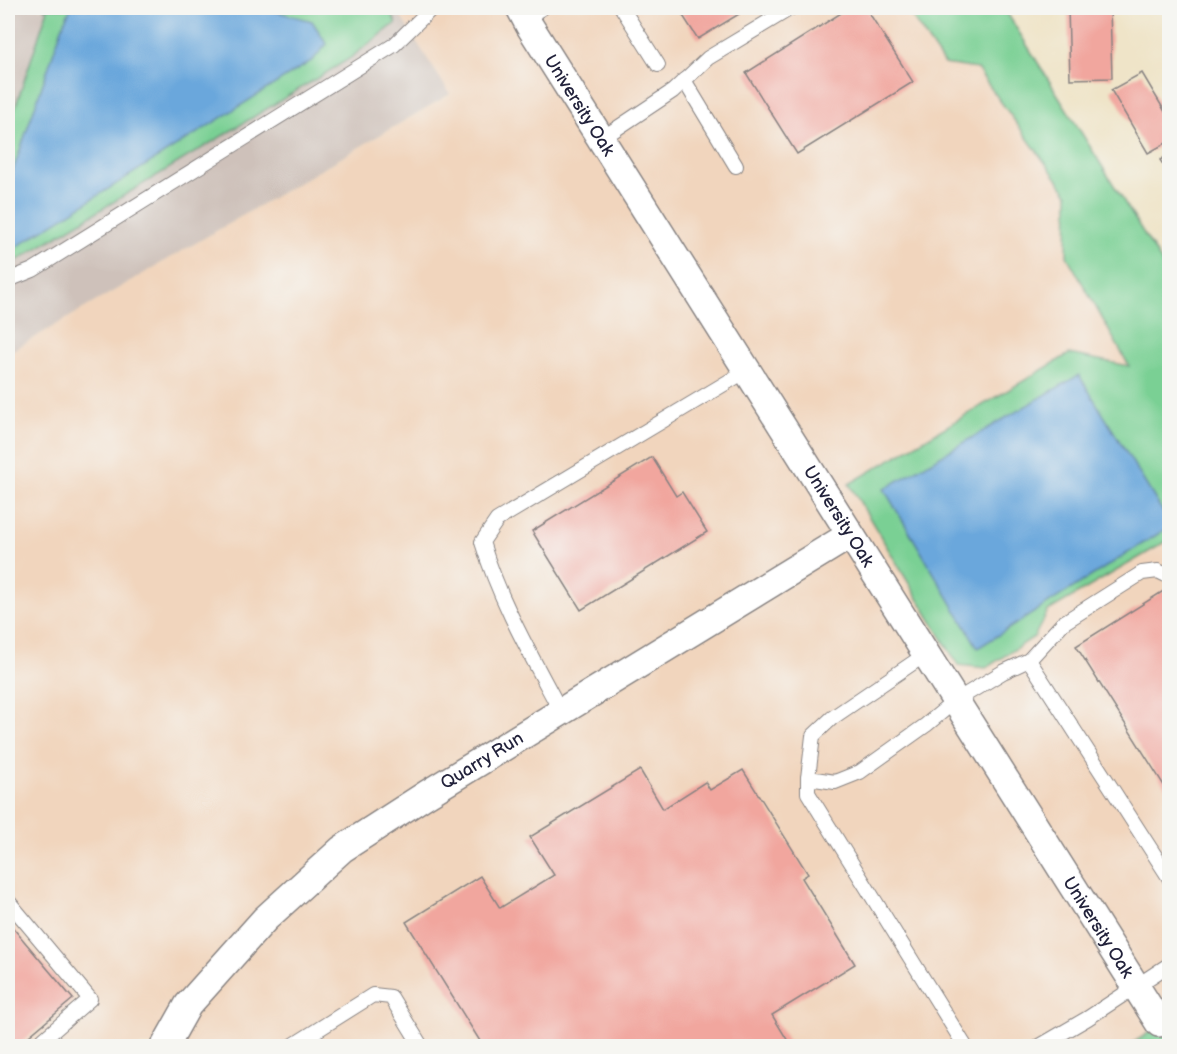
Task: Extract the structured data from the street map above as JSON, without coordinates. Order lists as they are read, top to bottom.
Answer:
{
  "streets": {
    "street": ["University Oak", "Quarry Run"]
  },
  "crossings": [
    ["University Oak", "Quarry Run"]
  ]
}
